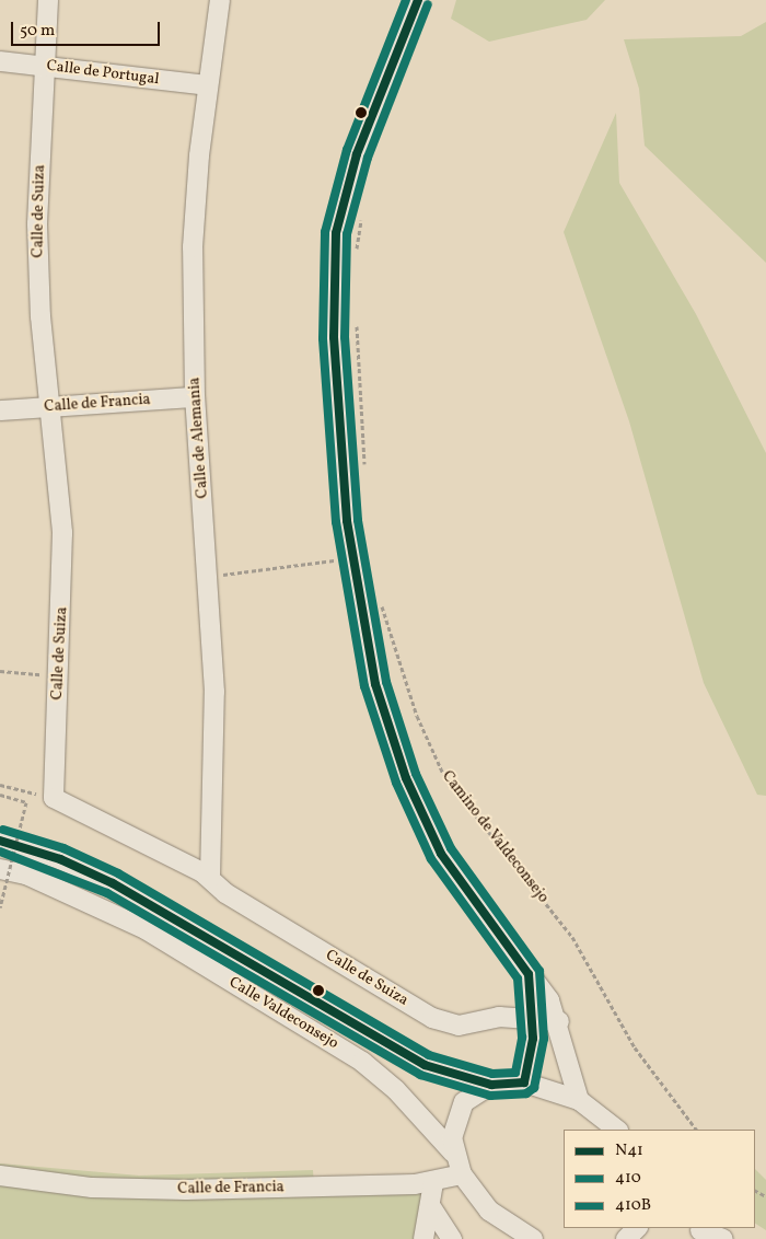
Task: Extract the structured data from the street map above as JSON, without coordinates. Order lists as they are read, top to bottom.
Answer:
{
  "streets": {
    "street": [
      "Calle de Portugal",
      "Calle de Suiza",
      "Calle de Francia",
      "Calle de Alemania",
      "Calle Valdeconsejo"
    ],
    "path": ["Camino de Valdeconsejo"]
  },
  "crossings": [
    ["Calle de Portugal", "Calle de Suiza"],
    ["Calle de Portugal", "Calle de Alemania"],
    ["Calle de Suiza", "Calle de Francia"],
    ["Calle de Suiza", "Calle de Alemania"],
    ["Calle de Francia", "Calle de Alemania"]
  ],
  "lines": ["transit line N41", "transit line 410B", "transit line 410"],
  "legend": ["N41", "410", "410B"],
  "scale_bar": "50 m"
}
